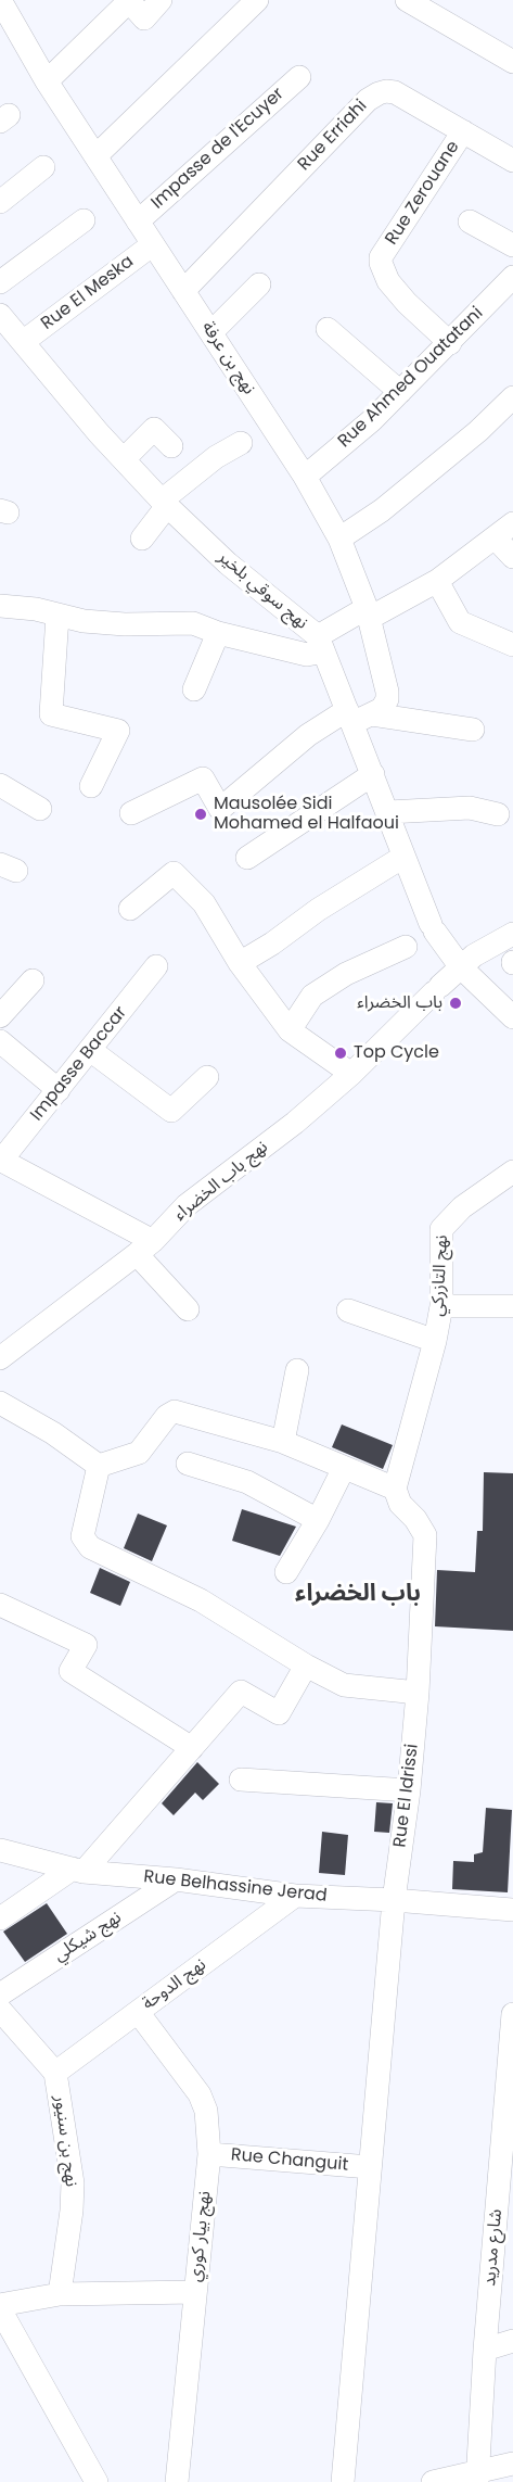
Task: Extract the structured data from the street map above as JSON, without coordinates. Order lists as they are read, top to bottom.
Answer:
{
  "streets": {
    "street": [
      "Rue Erriahi",
      "Impasse de l'Ecuyer",
      "Rue Zerouane",
      "Rue El Meska",
      "نهج بن عرفة",
      "Rue Ahmed Ouatatani",
      "نهج سوقي بلخير",
      "Impasse Baccar",
      "نهج باب الخضراء",
      "نهج التازركي",
      "Rue El Idrissi",
      "Rue Belhassine Jerad",
      "نهج شيكلي",
      "نهج الدوحة",
      "نهج بن سنيور",
      "Rue Changuit",
      "نهج بيار كوري",
      "شارع مدريد"
    ]
  },
  "crossings": [
    ["Rue Erriahi", "Rue Zerouane"],
    ["Rue Erriahi", "نهج بن عرفة"],
    ["Impasse de l'Ecuyer", "نهج بن عرفة"],
    ["Rue Zerouane", "Rue Ahmed Ouatatani"],
    ["Rue El Meska", "نهج بن عرفة"],
    ["Rue El Meska", "نهج سوقي بلخير"],
    ["نهج بن عرفة", "Rue Ahmed Ouatatani"],
    ["نهج بن عرفة", "نهج سوقي بلخير"],
    ["نهج سوقي بلخير", "نهج باب الخضراء"],
    ["Rue El Idrissi", "Rue Belhassine Jerad"],
    ["Rue El Idrissi", "Rue Changuit"],
    ["Rue Belhassine Jerad", "نهج شيكلي"],
    ["Rue Belhassine Jerad", "نهج الدوحة"],
    ["نهج الدوحة", "نهج بن سنيور"],
    ["نهج الدوحة", "نهج بيار كوري"],
    ["Rue Changuit", "نهج بيار كوري"]
  ],
  "districts": ["باب الخضراء"],
  "places": ["Mausolée Sidi Mohamed el Halfaoui", "باب الخضراء", "Top Cycle"]
}
